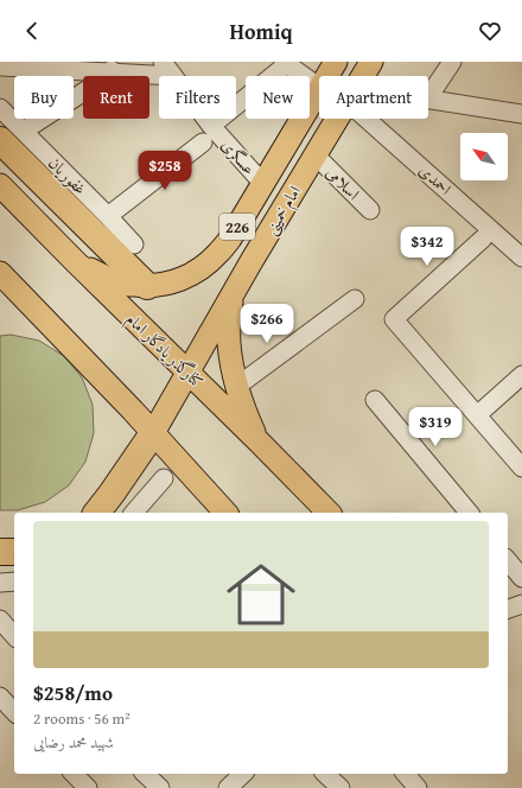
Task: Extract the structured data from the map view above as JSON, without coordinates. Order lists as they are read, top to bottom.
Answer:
{
  "streets": {
    "main road": ["امام خمینی", "226", "کنارگذر یادگار امام"],
    "street": [
      "عسگری",
      "غفوریان",
      "احمدی",
      "اسلامی"
    ]
  },
  "crossings": [
    ["عسگری", "امام خمینی"],
    ["اسلامی", "امام خمینی"],
    ["امام خمینی", "کنارگذر یادگار امام"]
  ],
  "north": "top left",
  "page": {
    "header": "Homiq",
    "chip": [
      "Buy",
      "Rent",
      "Filters",
      "New",
      "Apartment"
    ],
    "price": [
      "$258",
      "$342",
      "$266",
      "$319"
    ],
    "list": [
      {
        "name": "$258/mo",
        "note": "2 rooms · 56 m² · شهید محمد رضایی"
      }
    ]
  }
}
